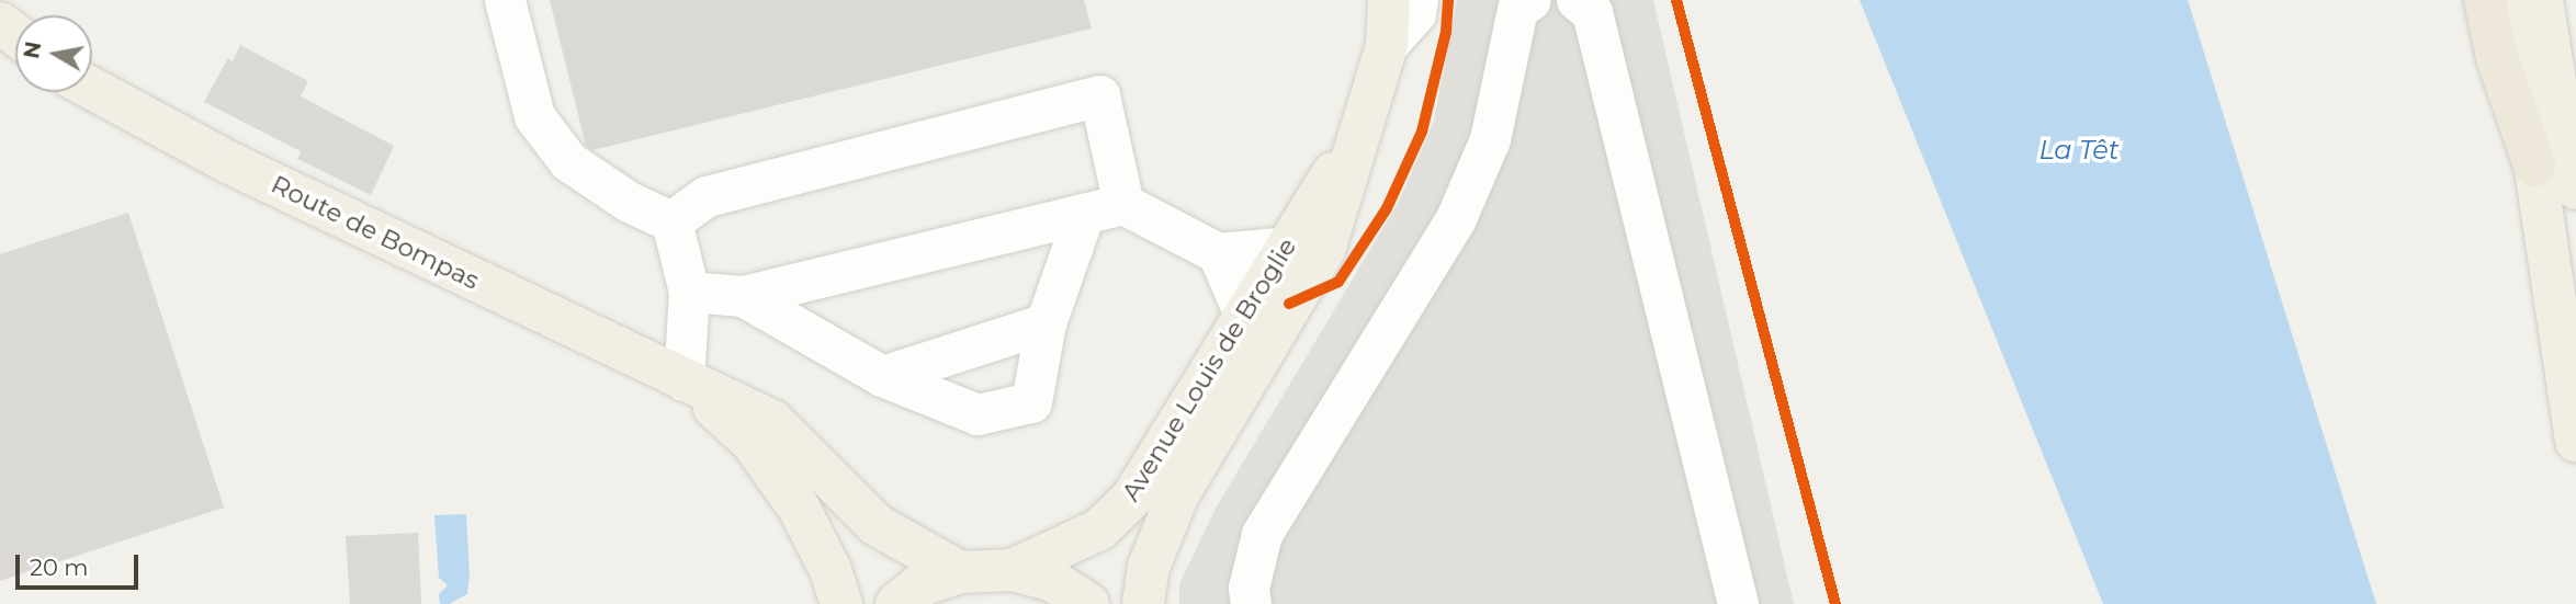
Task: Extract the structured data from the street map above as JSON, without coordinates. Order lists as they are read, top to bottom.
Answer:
{
  "streets": {
    "main road": ["Route de Bompas", "Avenue Louis de Broglie"]
  },
  "water": ["La Têt"],
  "scale_bar": "20 m",
  "north": "left"
}
